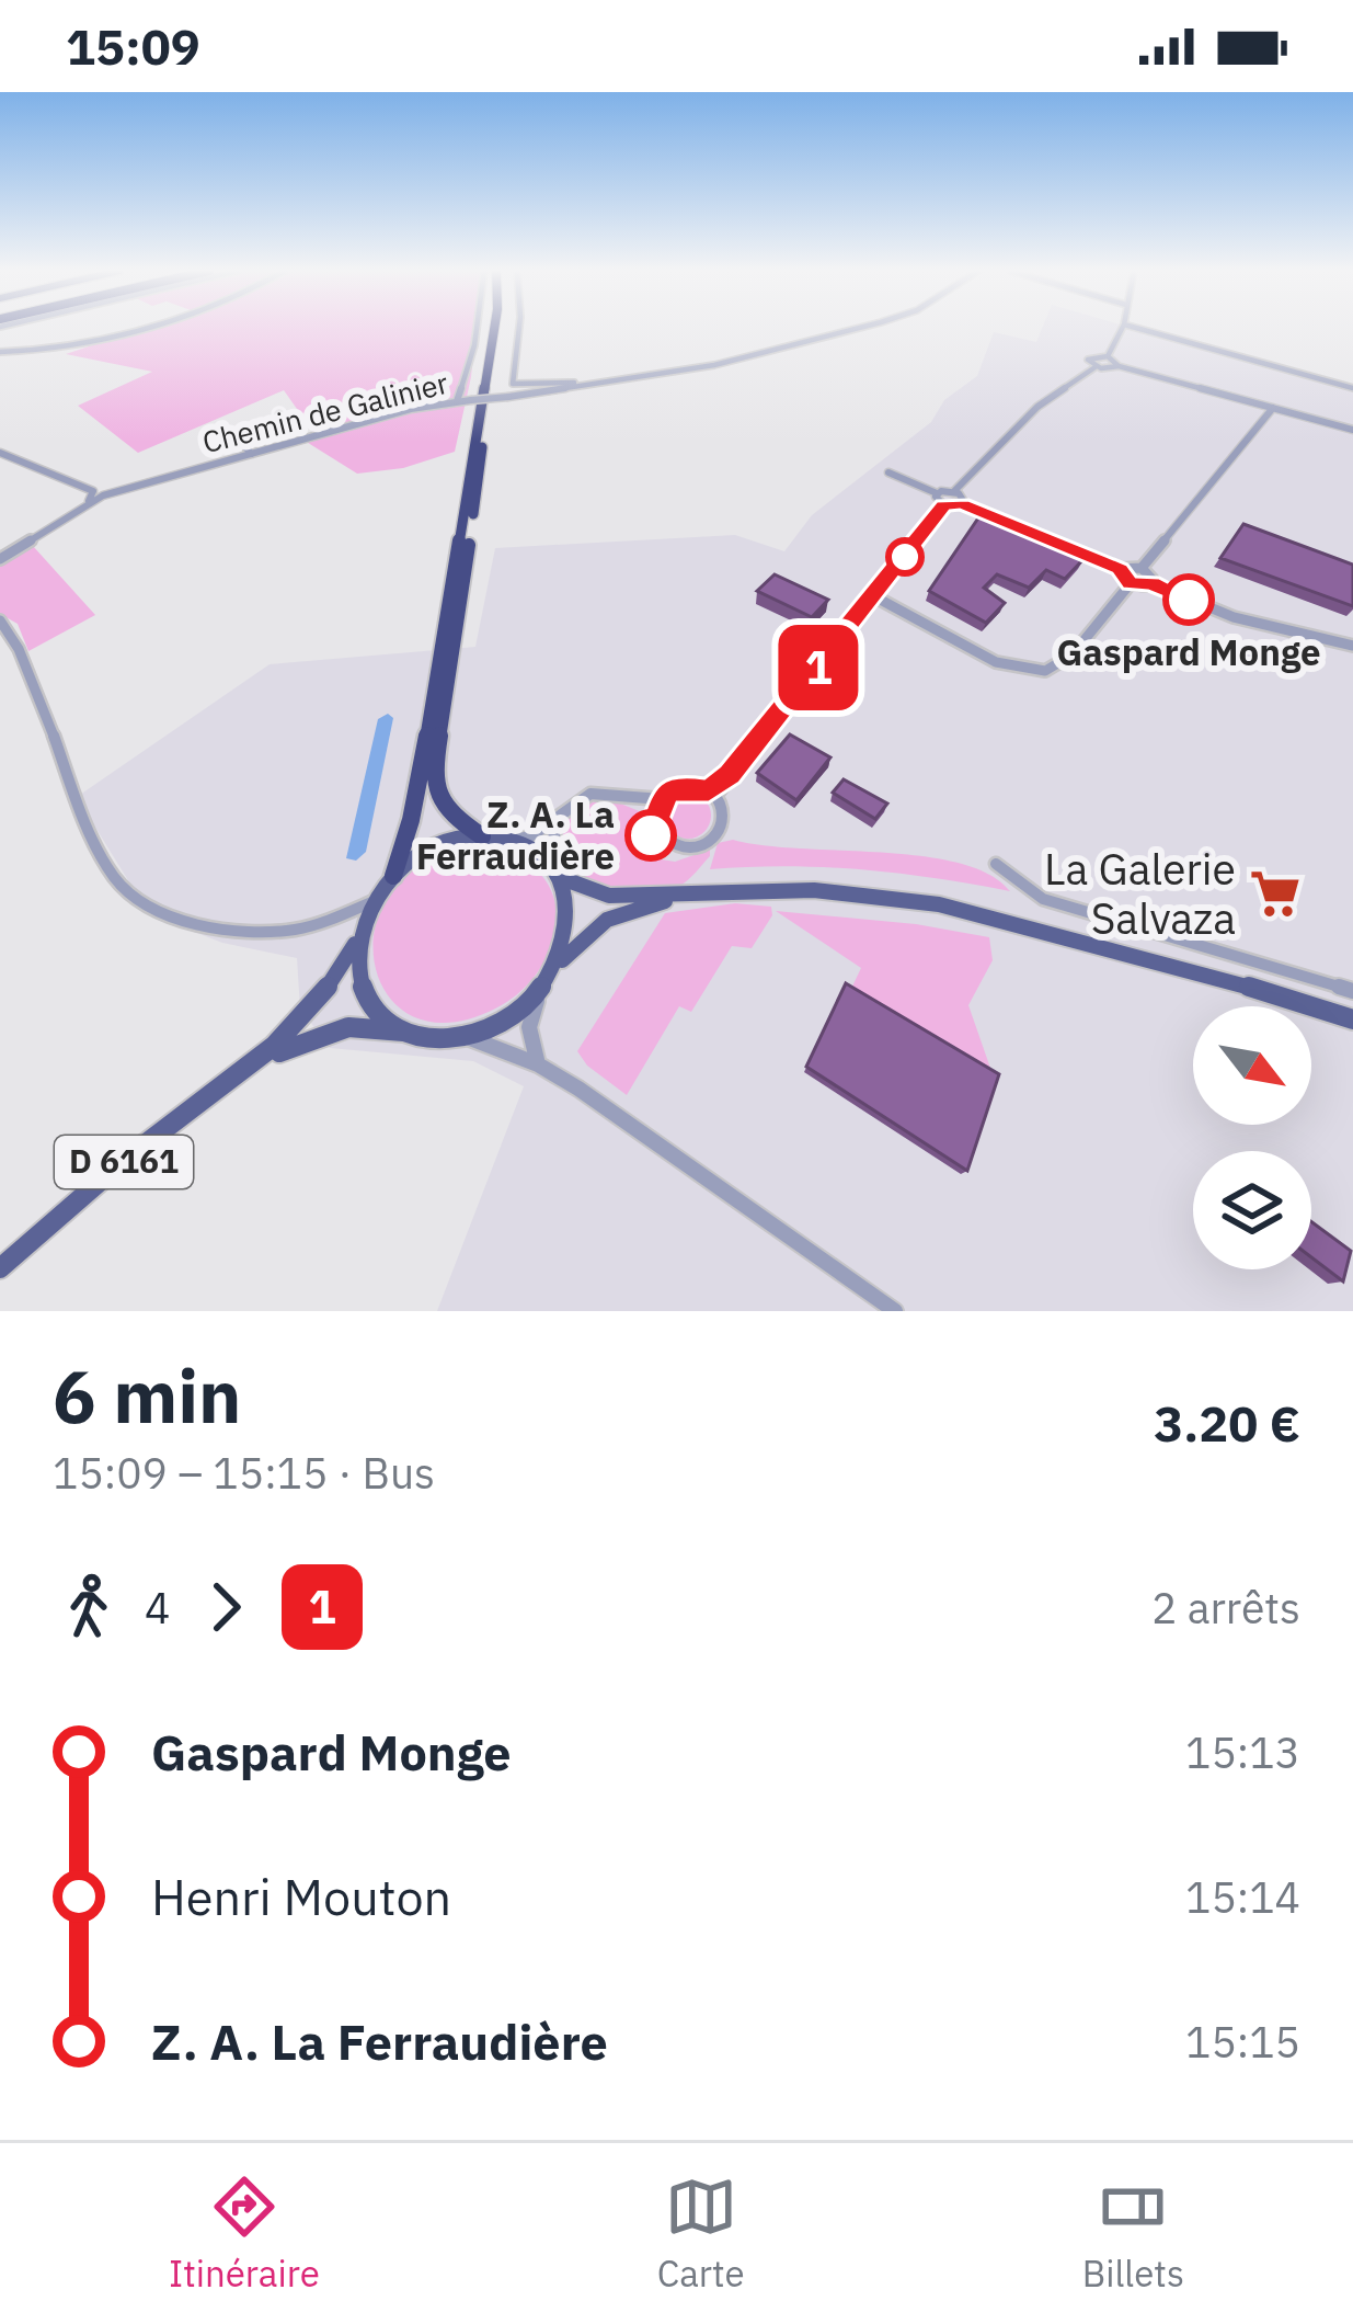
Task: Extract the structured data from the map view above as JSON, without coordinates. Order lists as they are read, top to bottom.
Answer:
{
  "streets": {
    "main road": ["D 6161"],
    "street": ["Chemin de Galinier"]
  },
  "places": {
    "other": ["Gaspard Monge", "Z. A. La Ferraudière"],
    "supermarket": ["La Galerie Salvaza"]
  },
  "lines": ["bus line 1"],
  "north": "bottom right",
  "page": {
    "status": "15:09",
    "on_map": "1",
    "heading": ["6 min", "15:09 – 15:15 · Bus", "3.20 €"],
    "legs": ["4", "1", "2 arrêts"],
    "list": [
      {
        "name": "Gaspard Monge",
        "value": "15:13"
      },
      {
        "name": "Henri Mouton",
        "value": "15:14"
      },
      {
        "name": "Z. A. La Ferraudière",
        "value": "15:15"
      }
    ],
    "tabs": ["Itinéraire", "Carte", "Billets"]
  }
}
